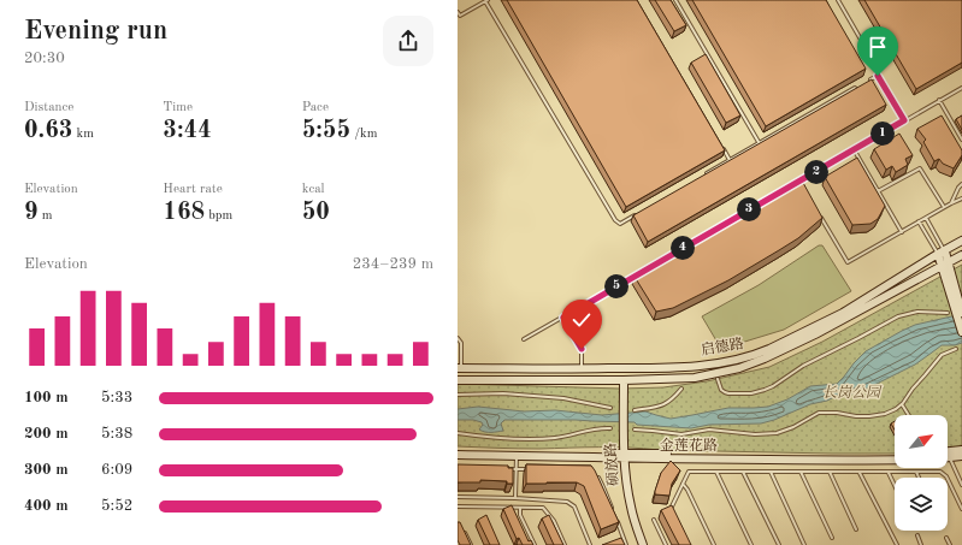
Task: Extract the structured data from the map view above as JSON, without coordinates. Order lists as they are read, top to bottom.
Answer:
{
  "streets": {
    "street": ["启德路", "金莲花路", "硕放路"]
  },
  "crossings": [
    ["启德路", "硕放路"],
    ["金莲花路", "硕放路"]
  ],
  "parks": ["长岗公园"],
  "north": "top right",
  "page": {
    "heading": ["Evening run", "20:30"],
    "stats": [
      ["Distance", "0.63 km"],
      ["Time", "3:44"],
      ["Pace", "5:55 /km"],
      ["Elevation", "9 m"],
      ["Heart rate", "168 bpm"],
      ["kcal", "50"]
    ],
    "pins": [
      "1",
      "2",
      "3",
      "4",
      "5"
    ],
    "chart": ["Elevation", "234–239 m"],
    "list": [
      {
        "name": "100 m",
        "note": "5:33"
      },
      {
        "name": "200 m",
        "note": "5:38"
      },
      {
        "name": "300 m",
        "note": "6:09"
      },
      {
        "name": "400 m",
        "note": "5:52"
      }
    ]
  }
}
